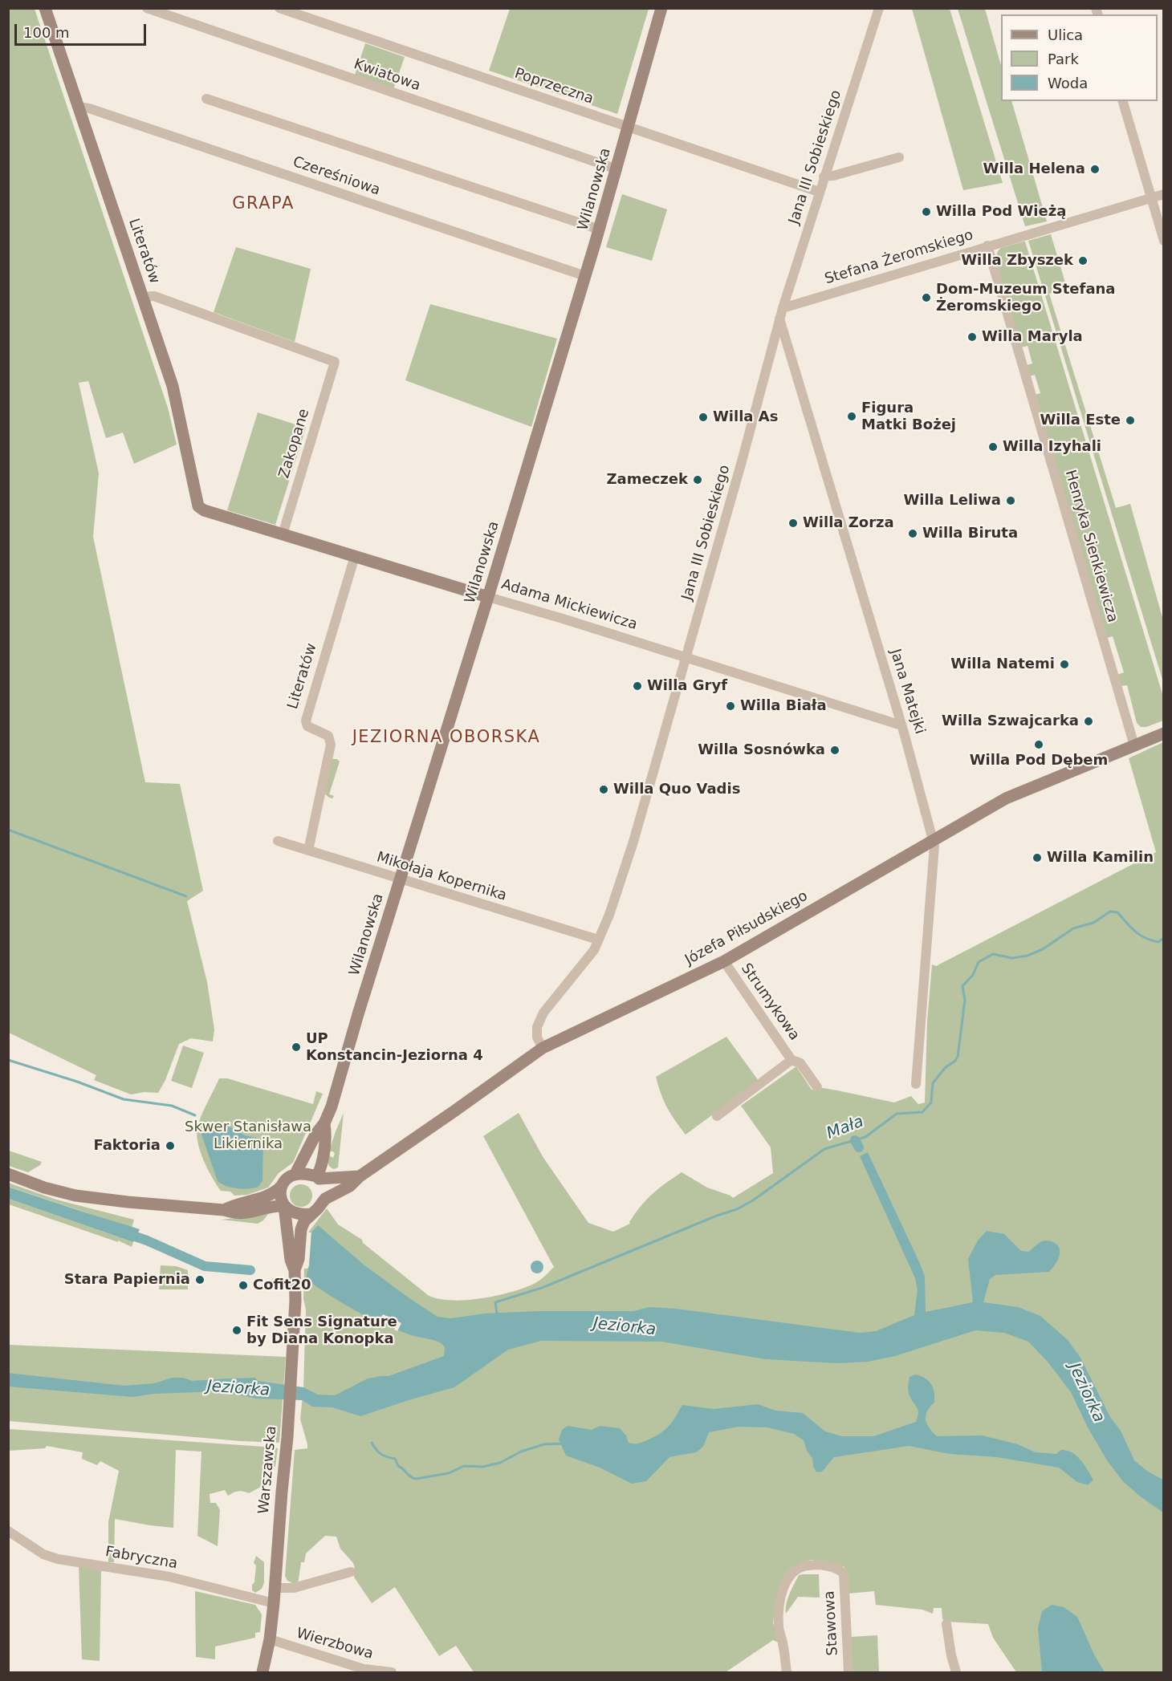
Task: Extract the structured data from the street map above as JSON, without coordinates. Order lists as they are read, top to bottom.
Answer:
{
  "streets": {
    "street": [
      "Kwiatowa",
      "Poprzeczna",
      "Jana III Sobieskiego",
      "Czereśniowa",
      "Wilanowska",
      "Literatów",
      "Stefana Żeromskiego",
      "Zakopane",
      "Henryka Sienkiewicza",
      "Adama Mickiewicza",
      "Jana Matejki",
      "Mikołaja Kopernika",
      "Józefa Piłsudskiego",
      "Strumykowa",
      "Warszawska",
      "Fabryczna",
      "Stawowa",
      "Wierzbowa"
    ]
  },
  "crossings": [
    ["Kwiatowa", "Wilanowska"],
    ["Poprzeczna", "Jana III Sobieskiego"],
    ["Poprzeczna", "Wilanowska"],
    ["Jana III Sobieskiego", "Stefana Żeromskiego"],
    ["Jana III Sobieskiego", "Adama Mickiewicza"],
    ["Jana III Sobieskiego", "Jana Matejki"],
    ["Jana III Sobieskiego", "Mikołaja Kopernika"],
    ["Jana III Sobieskiego", "Józefa Piłsudskiego"],
    ["Czereśniowa", "Wilanowska"],
    ["Czereśniowa", "Literatów"],
    ["Wilanowska", "Adama Mickiewicza"],
    ["Wilanowska", "Mikołaja Kopernika"],
    ["Wilanowska", "Józefa Piłsudskiego"],
    ["Wilanowska", "Warszawska"],
    ["Literatów", "Zakopane"],
    ["Literatów", "Adama Mickiewicza"],
    ["Literatów", "Mikołaja Kopernika"],
    ["Stefana Żeromskiego", "Henryka Sienkiewicza"],
    ["Zakopane", "Adama Mickiewicza"],
    ["Henryka Sienkiewicza", "Józefa Piłsudskiego"],
    ["Adama Mickiewicza", "Jana Matejki"],
    ["Jana Matejki", "Józefa Piłsudskiego"],
    ["Józefa Piłsudskiego", "Strumykowa"],
    ["Józefa Piłsudskiego", "Warszawska"],
    ["Warszawska", "Fabryczna"],
    ["Warszawska", "Wierzbowa"]
  ],
  "districts": ["GRAPA", "JEZIORNA OBORSKA"],
  "water": ["Mała", "Jeziorka"],
  "parks": ["Skwer Stanisława Likiernika"],
  "places": [
    "Willa Helena",
    "Willa Pod Wieżą",
    "Willa Zbyszek",
    "Dom-Muzeum Stefana Żeromskiego",
    "Willa Maryla",
    "Figura Matki Bożej",
    "Willa As",
    "Willa Este",
    "Willa Izyhali",
    "Zameczek",
    "Willa Leliwa",
    "Willa Zorza",
    "Willa Biruta",
    "Willa Natemi",
    "Willa Gryf",
    "Willa Biała",
    "Willa Szwajcarka",
    "Willa Pod Dębem",
    "Willa Sosnówka",
    "Willa Quo Vadis",
    "Willa Kamilin",
    "UP Konstancin-Jeziorna 4",
    "Faktoria",
    "Stara Papiernia",
    "Cofit20",
    "Fit Sens Signature by Diana Konopka"
  ],
  "legend": ["Ulica", "Park", "Woda"],
  "scale_bar": "100 m"
}
